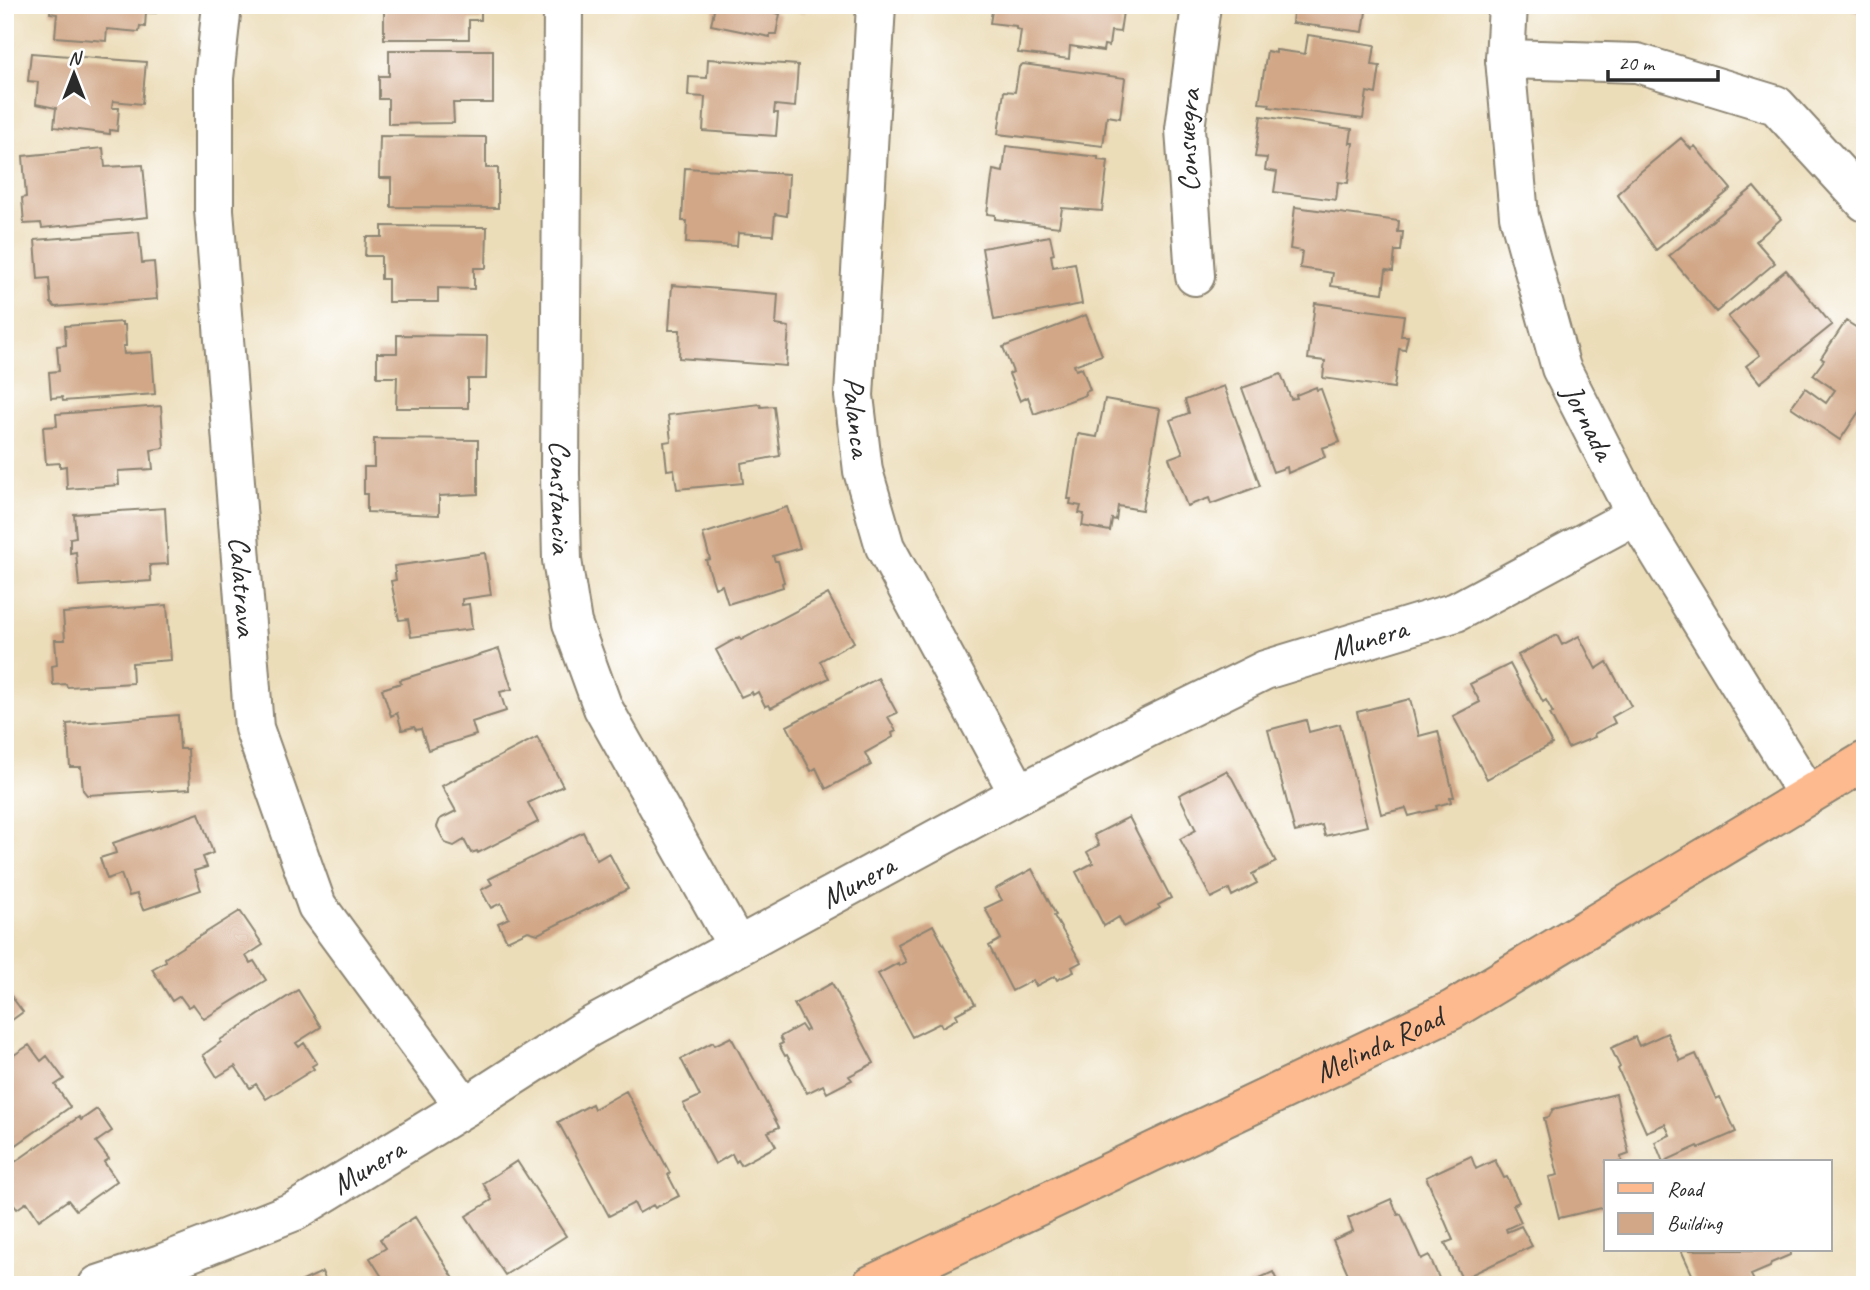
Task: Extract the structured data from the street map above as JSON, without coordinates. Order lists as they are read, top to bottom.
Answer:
{
  "streets": {
    "main road": ["Melinda Road"],
    "street": [
      "Consuegra",
      "Palanca",
      "Jornada",
      "Constancia",
      "Calatrava",
      "Munera"
    ]
  },
  "crossings": [
    ["Palanca", "Munera"],
    ["Jornada", "Munera"],
    ["Jornada", "Melinda Road"],
    ["Constancia", "Munera"],
    ["Calatrava", "Munera"]
  ],
  "legend": ["Road", "Building"],
  "scale_bar": "20 m",
  "north": "top"
}
